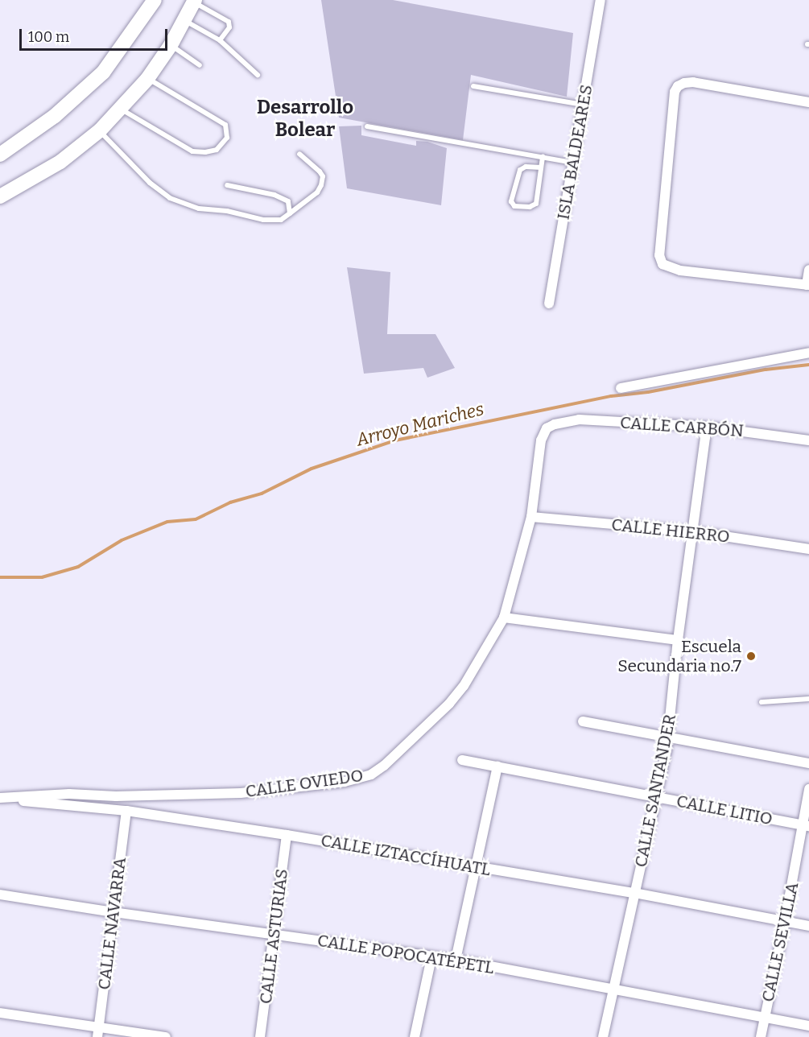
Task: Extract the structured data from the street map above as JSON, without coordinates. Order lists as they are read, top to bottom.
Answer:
{
  "streets": {
    "street": [
      "ISLA BALDEARES",
      "CALLE CARBÓN",
      "CALLE HIERRO",
      "CALLE OVIEDO",
      "CALLE SANTANDER",
      "CALLE LITIO",
      "CALLE IZTACCÍHUATL",
      "CALLE NAVARRA",
      "CALLE ASTURIAS",
      "CALLE SEVILLA",
      "CALLE POPOCATÉPETL"
    ]
  },
  "crossings": [
    ["CALLE CARBÓN", "CALLE OVIEDO"],
    ["CALLE CARBÓN", "CALLE SANTANDER"],
    ["CALLE HIERRO", "CALLE OVIEDO"],
    ["CALLE HIERRO", "CALLE SANTANDER"],
    ["CALLE OVIEDO", "CALLE IZTACCÍHUATL"],
    ["CALLE SANTANDER", "CALLE LITIO"],
    ["CALLE SANTANDER", "CALLE IZTACCÍHUATL"],
    ["CALLE SANTANDER", "CALLE POPOCATÉPETL"],
    ["CALLE LITIO", "CALLE SEVILLA"],
    ["CALLE IZTACCÍHUATL", "CALLE NAVARRA"],
    ["CALLE IZTACCÍHUATL", "CALLE ASTURIAS"],
    ["CALLE IZTACCÍHUATL", "CALLE SEVILLA"],
    ["CALLE NAVARRA", "CALLE POPOCATÉPETL"],
    ["CALLE ASTURIAS", "CALLE POPOCATÉPETL"],
    ["CALLE SEVILLA", "CALLE POPOCATÉPETL"]
  ],
  "districts": ["Desarrollo Bolear"],
  "water": ["Arroyo Mariches"],
  "places": ["Escuela Secundaria no.7"],
  "scale_bar": "100 m"
}
